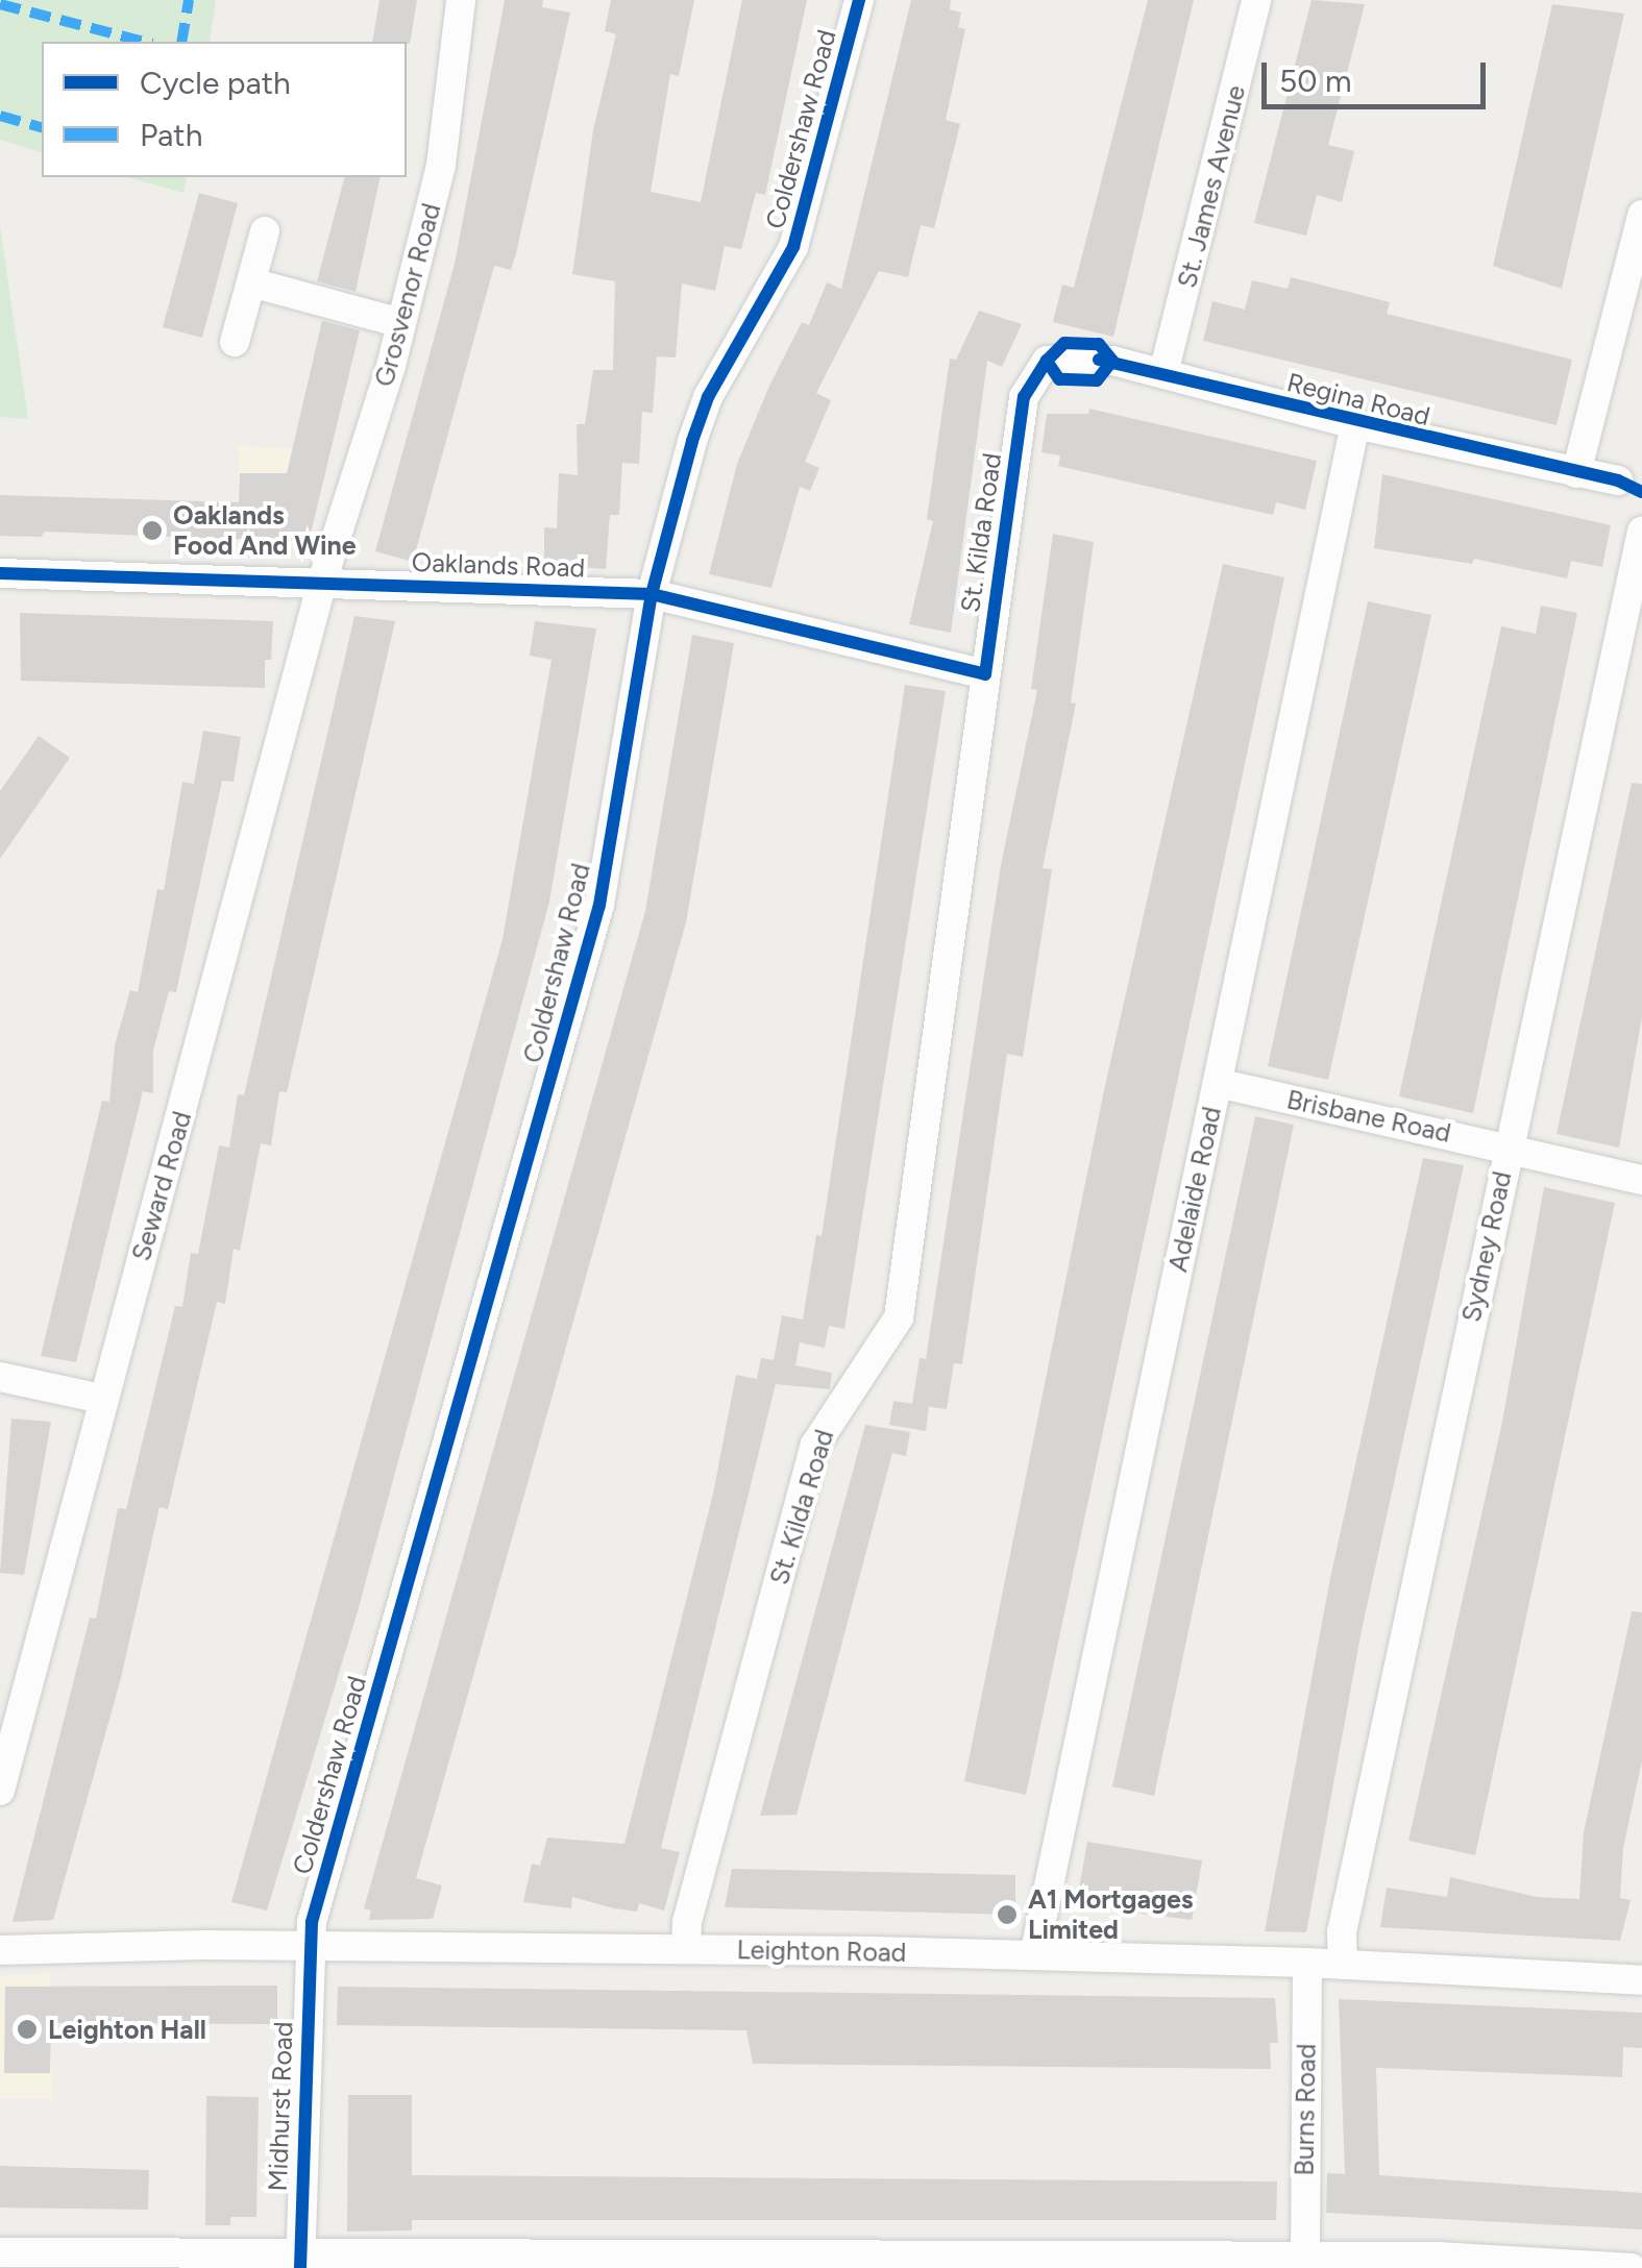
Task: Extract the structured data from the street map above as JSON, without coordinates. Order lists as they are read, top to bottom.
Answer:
{
  "streets": {
    "street": [
      "Coldershaw Road",
      "St. James Avenue",
      "Grosvenor Road",
      "Regina Road",
      "St. Kilda Road",
      "Oaklands Road",
      "Brisbane Road",
      "Seward Road",
      "Adelaide Road",
      "Sydney Road",
      "Leighton Road",
      "Midhurst Road",
      "Burns Road"
    ]
  },
  "crossings": [
    ["Coldershaw Road", "Oaklands Road"],
    ["Coldershaw Road", "Leighton Road"],
    ["Coldershaw Road", "Midhurst Road"],
    ["St. James Avenue", "Regina Road"],
    ["Grosvenor Road", "Oaklands Road"],
    ["Grosvenor Road", "Seward Road"],
    ["Regina Road", "St. Kilda Road"],
    ["Regina Road", "Adelaide Road"],
    ["St. Kilda Road", "Oaklands Road"],
    ["St. Kilda Road", "Leighton Road"],
    ["Oaklands Road", "Seward Road"],
    ["Brisbane Road", "Adelaide Road"],
    ["Brisbane Road", "Sydney Road"],
    ["Adelaide Road", "Leighton Road"],
    ["Sydney Road", "Leighton Road"],
    ["Leighton Road", "Midhurst Road"],
    ["Leighton Road", "Burns Road"]
  ],
  "places": ["Oaklands Food And Wine", "A1 Mortgages Limited", "Leighton Hall"],
  "legend": ["Cycle path", "Path"],
  "scale_bar": "50 m"
}
